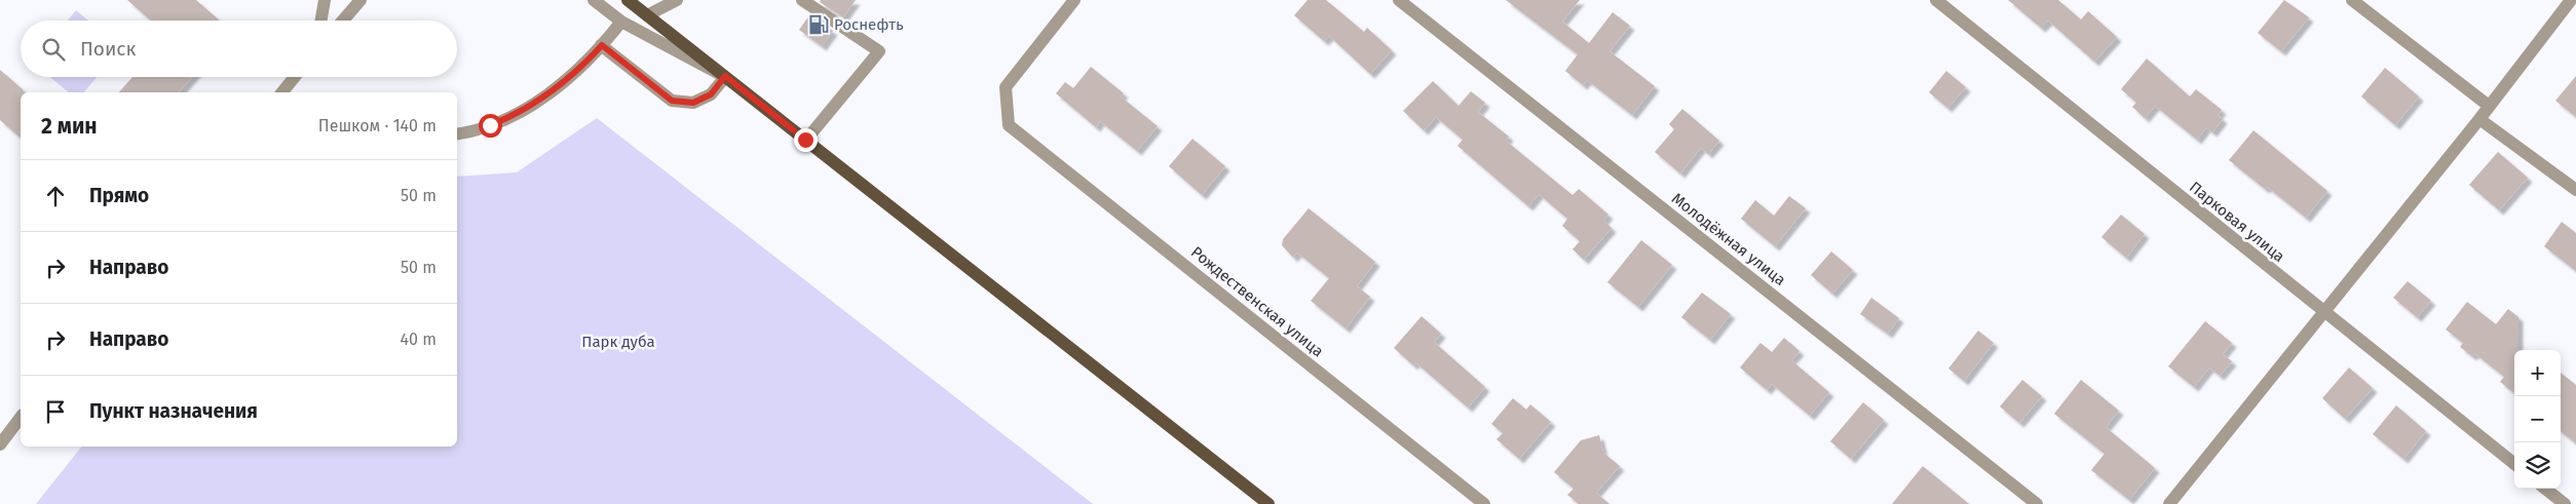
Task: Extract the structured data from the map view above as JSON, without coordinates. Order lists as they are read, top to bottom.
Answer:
{
  "streets": {
    "street": ["Парковая улица", "Молодёжная улица", "Рождественская улица"]
  },
  "parks": ["Парк дуба"],
  "places": {
    "fuel station": ["Роснефть"]
  },
  "page": {
    "search": "Поиск",
    "heading": ["2 мин", "Пешком · 140 m"],
    "list": [
      ["Прямо", "50 m"],
      ["Направо", "50 m"],
      ["Направо", "40 m"],
      "Пункт назначения"
    ],
    "map_buttons": ["+", "−"]
  }
}
